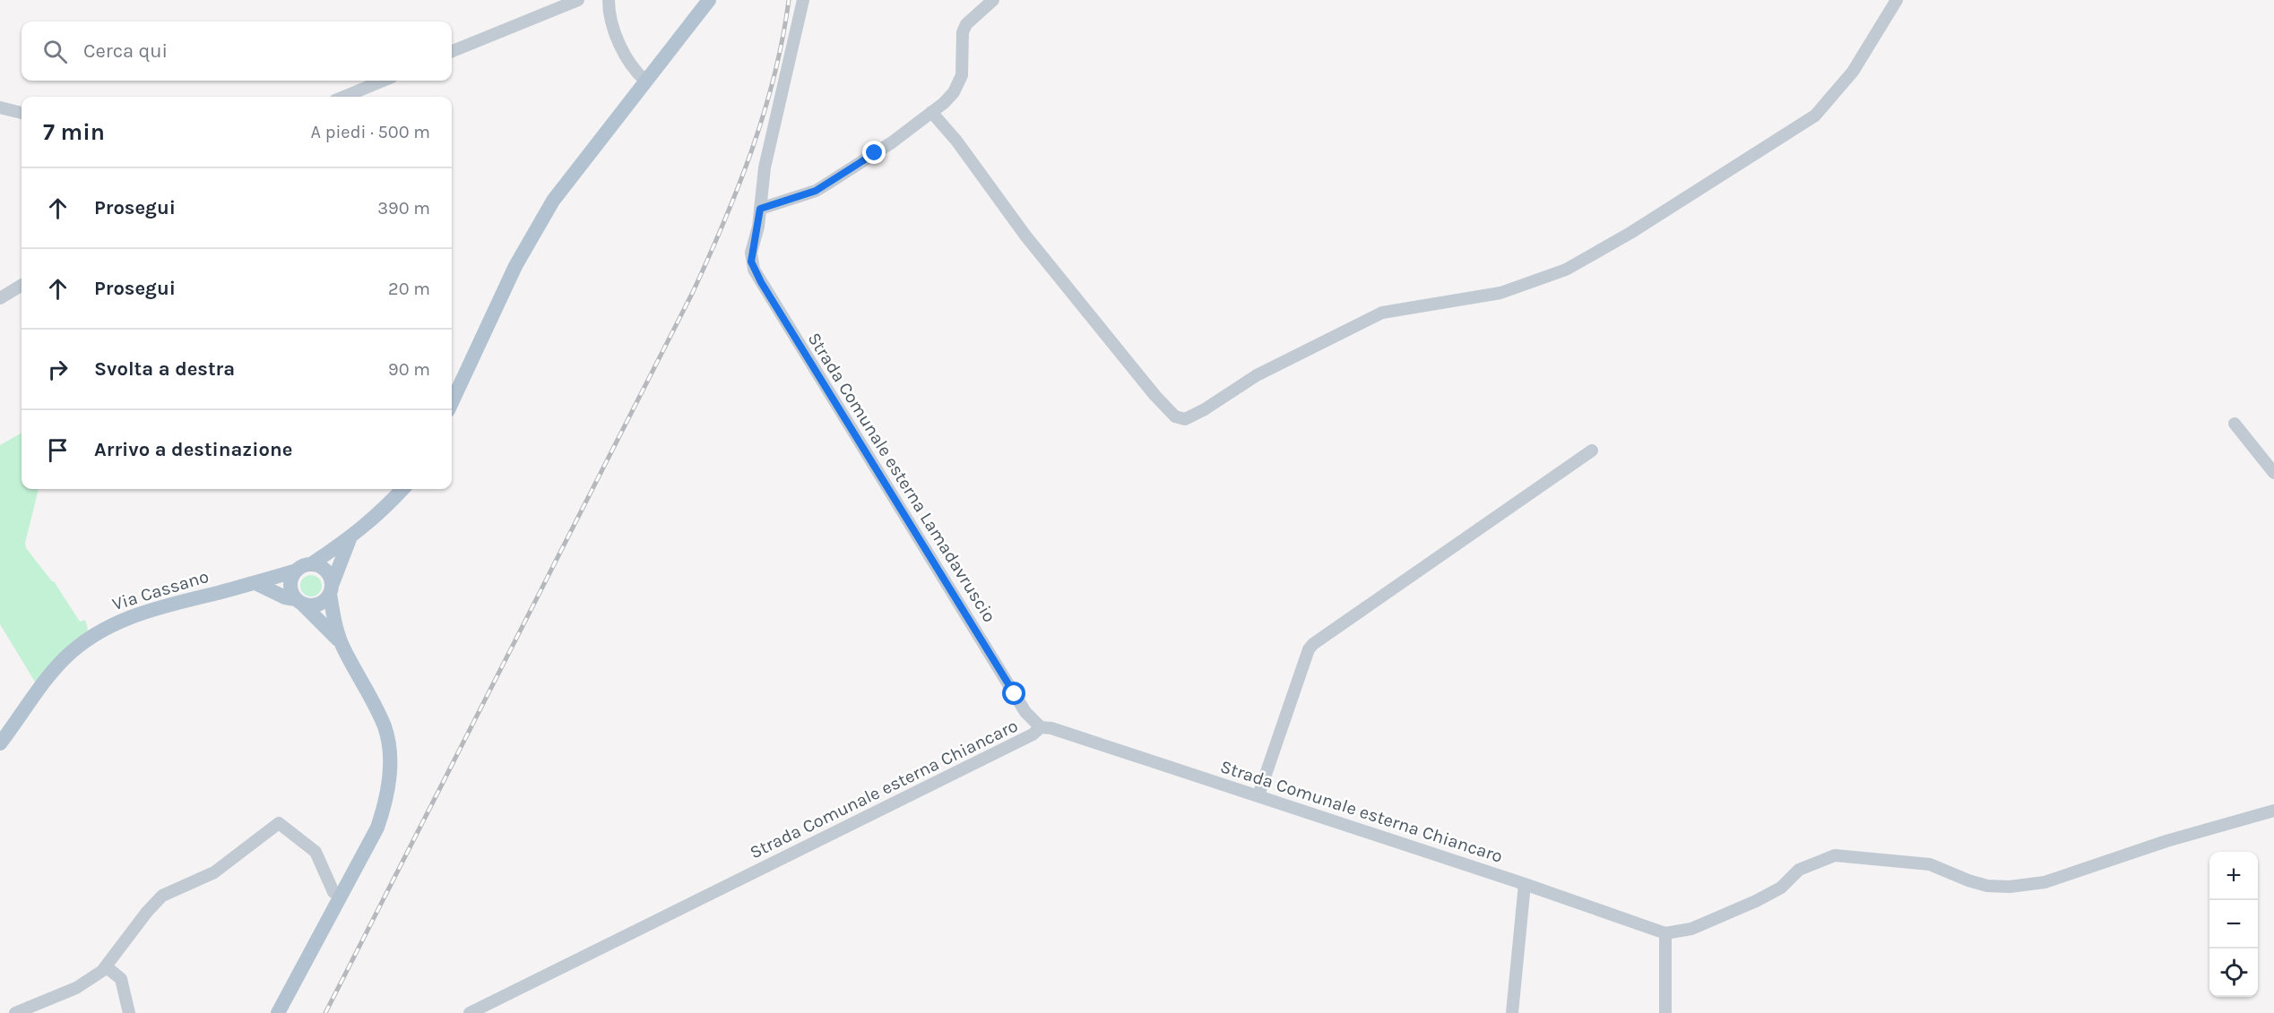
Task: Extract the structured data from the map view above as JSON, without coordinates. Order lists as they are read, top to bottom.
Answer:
{
  "streets": {
    "main road": ["Via Cassano"],
    "street": ["Strada Comunale esterna Lamadavruscio", "Strada Comunale esterna Chiancaro"]
  },
  "crossings": [
    ["Strada Comunale esterna Lamadavruscio", "Strada Comunale esterna Chiancaro"]
  ],
  "page": {
    "search": "Cerca qui",
    "heading": ["7 min", "A piedi · 500 m"],
    "list": [
      ["Prosegui", "390 m"],
      ["Prosegui", "20 m"],
      ["Svolta a destra", "90 m"],
      "Arrivo a destinazione"
    ],
    "map_buttons": ["+", "−"]
  }
}
